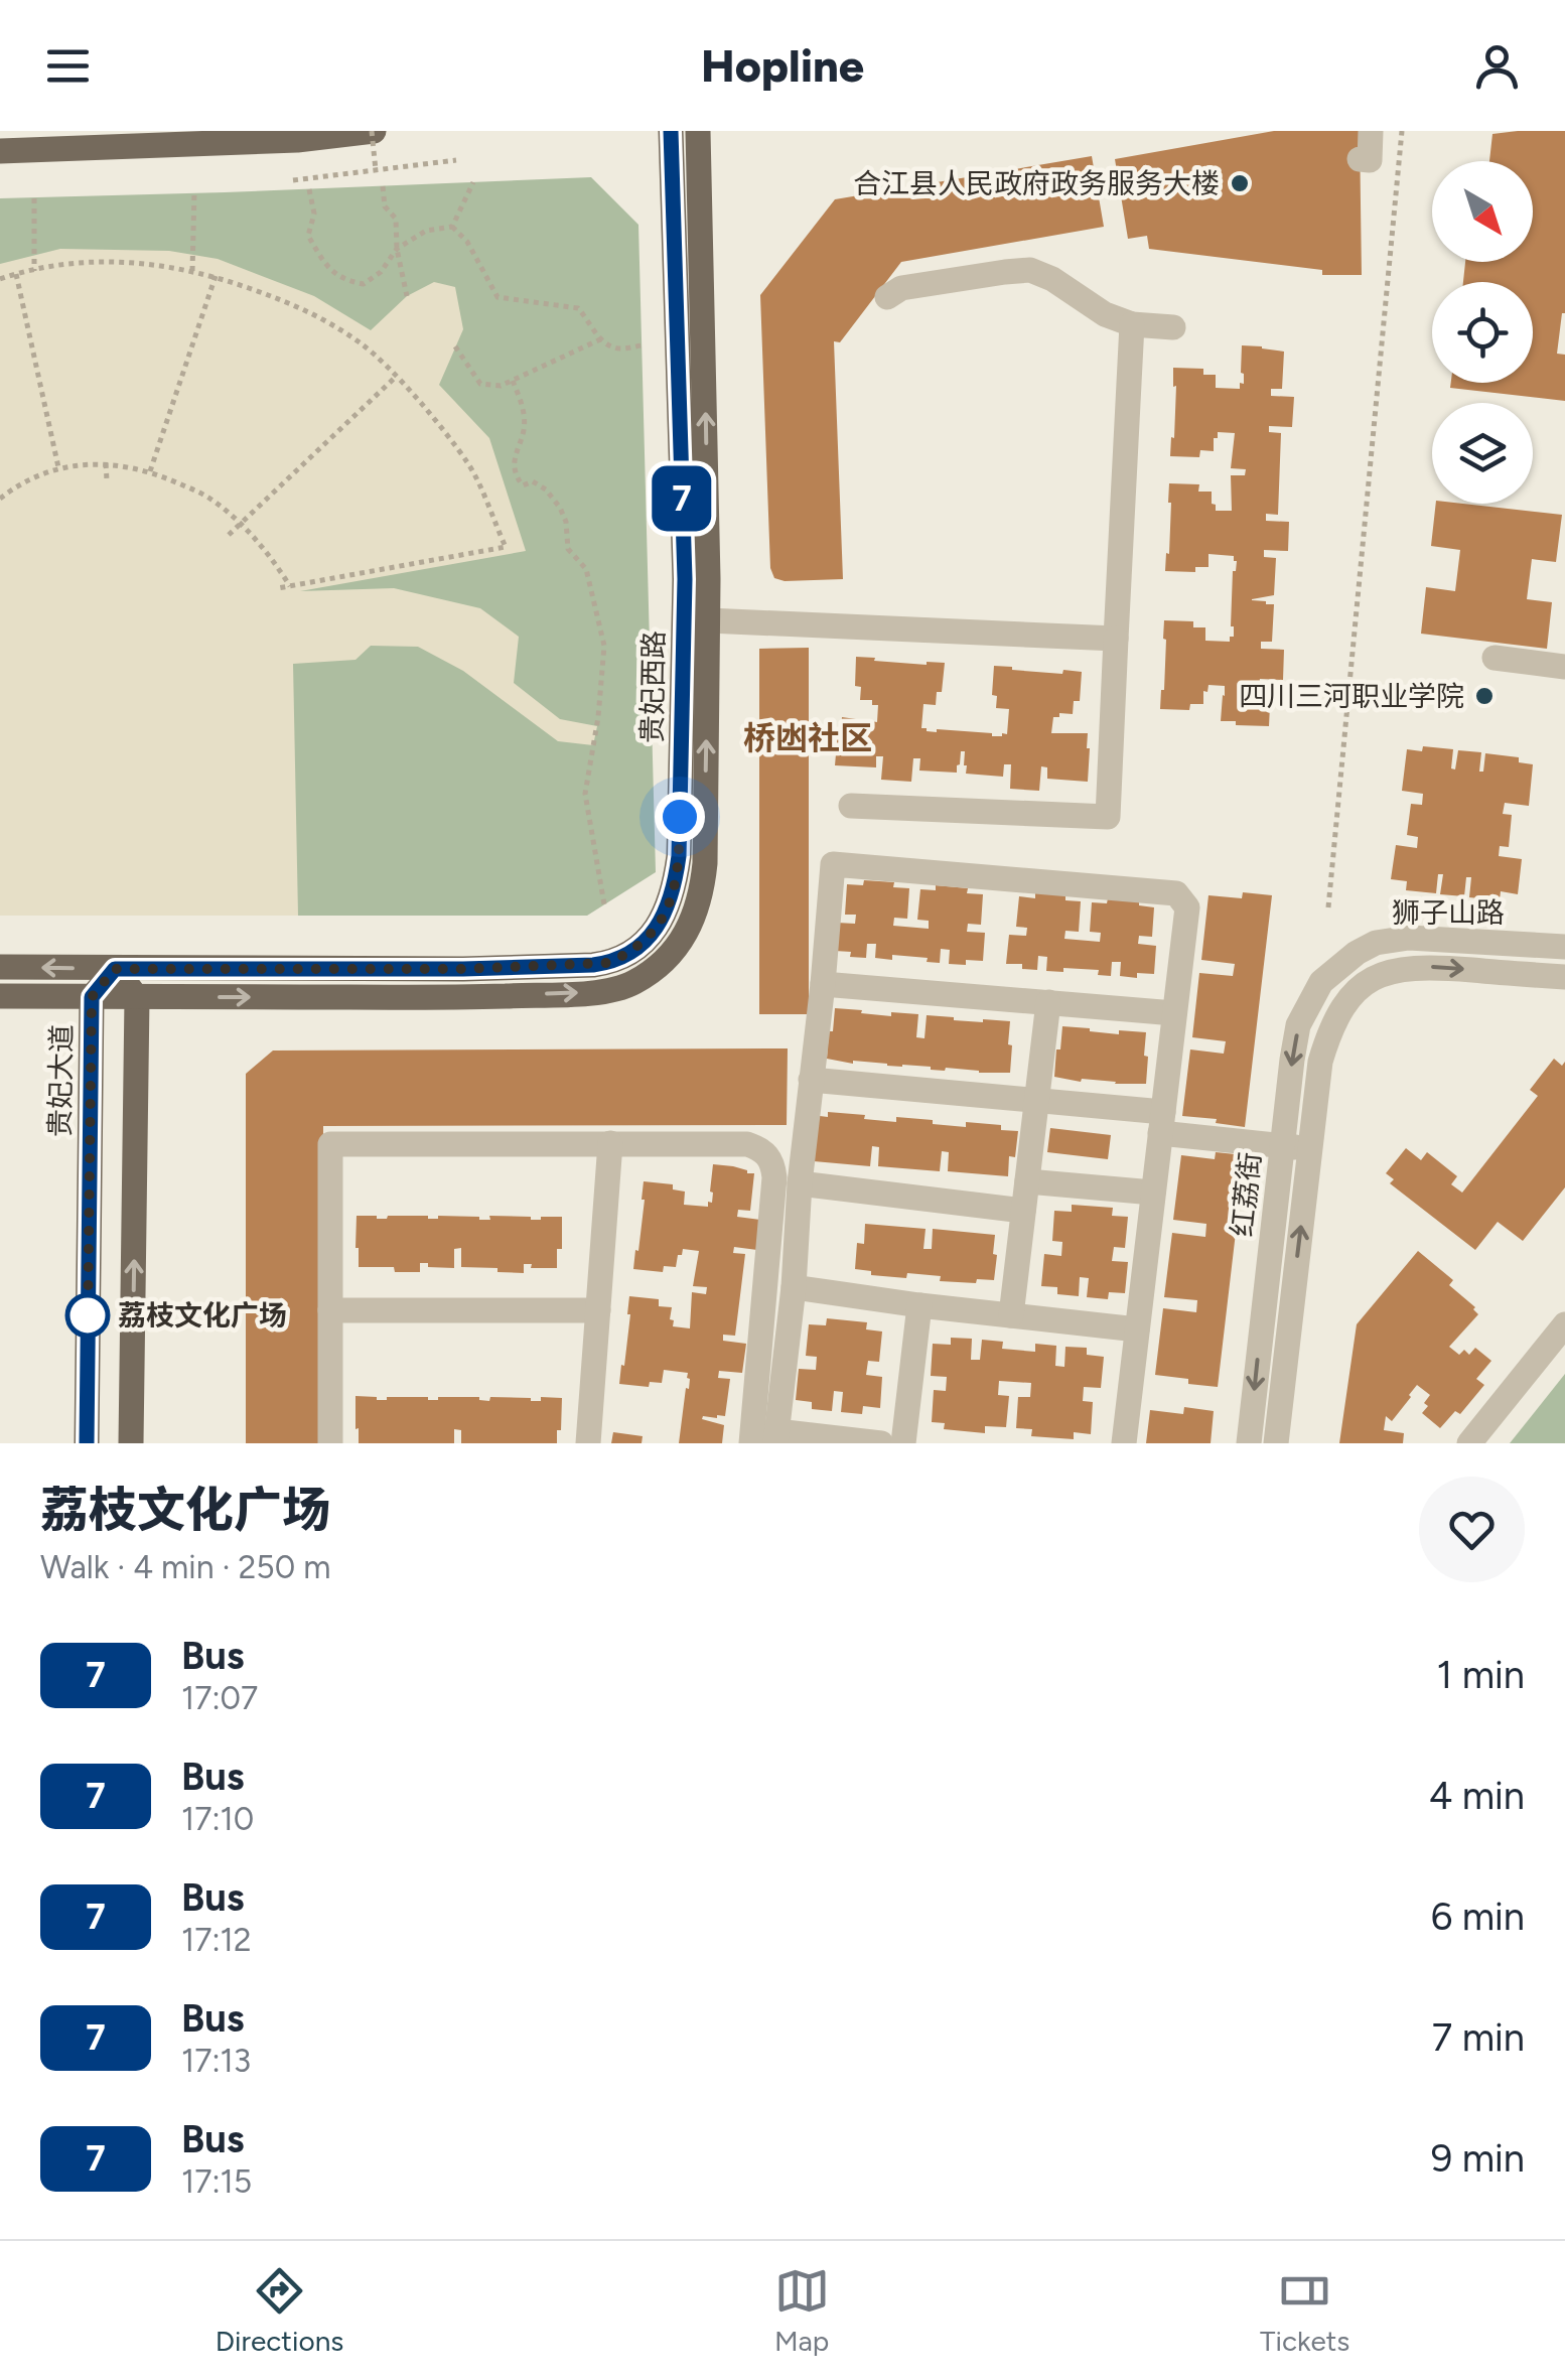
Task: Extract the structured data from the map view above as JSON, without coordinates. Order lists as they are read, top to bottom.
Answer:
{
  "streets": {
    "main road": ["贵妃西路", "贵妃大道"],
    "street": ["狮子山路", "红荔街"]
  },
  "crossings": [
    ["贵妃西路", "贵妃大道"],
    ["狮子山路", "红荔街"]
  ],
  "districts": ["桥凼社区"],
  "places": ["合江县人民政府政务服务大楼", "四川三河职业学院", "荔枝文化广场"],
  "lines": ["bus line 7"],
  "north": "bottom right",
  "page": {
    "header": "Hopline",
    "on_map": "7",
    "heading": ["荔枝文化广场", "Walk · 4 min · 250 m"],
    "list": [
      {
        "mark": "7",
        "name": "Bus",
        "note": "17:07",
        "value": "1 min"
      },
      {
        "mark": "7",
        "name": "Bus",
        "note": "17:10",
        "value": "4 min"
      },
      {
        "mark": "7",
        "name": "Bus",
        "note": "17:12",
        "value": "6 min"
      },
      {
        "mark": "7",
        "name": "Bus",
        "note": "17:13",
        "value": "7 min"
      },
      {
        "mark": "7",
        "name": "Bus",
        "note": "17:15",
        "value": "9 min"
      }
    ],
    "tabs": ["Directions", "Map", "Tickets"]
  }
}
